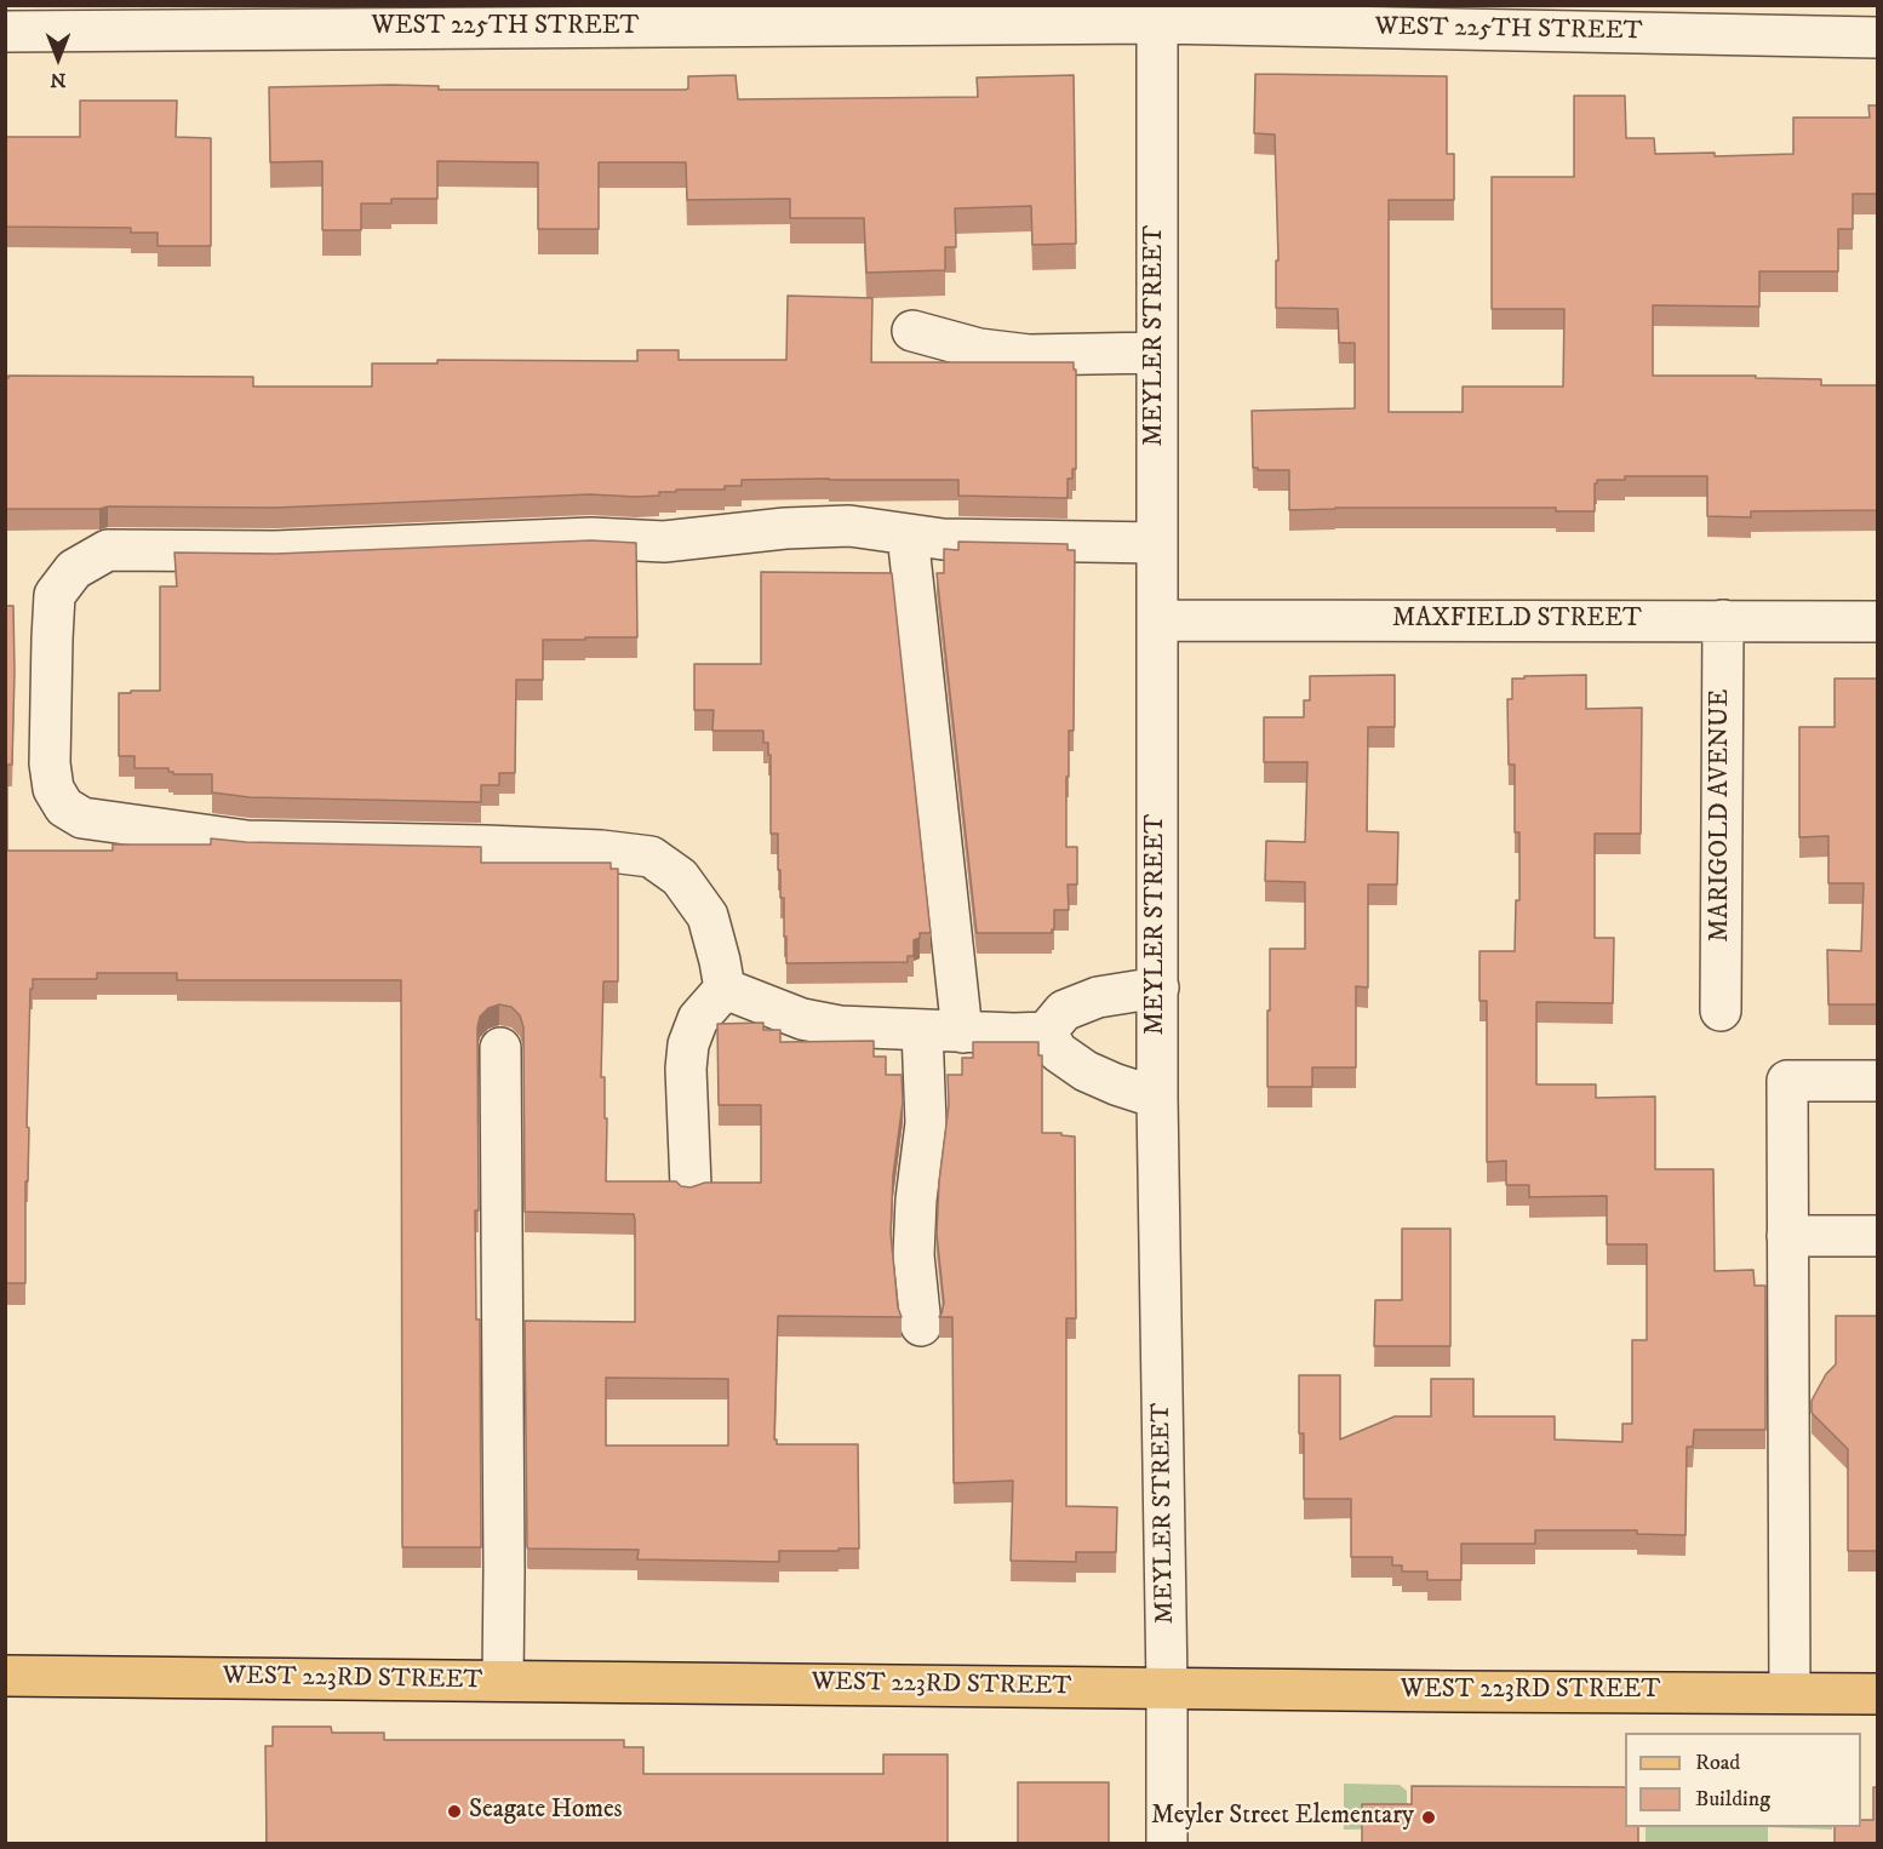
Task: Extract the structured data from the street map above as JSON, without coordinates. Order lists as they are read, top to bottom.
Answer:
{
  "streets": {
    "main road": ["WEST 223RD STREET"],
    "street": [
      "WEST 225TH STREET",
      "MEYLER STREET",
      "MAXFIELD STREET",
      "MARIGOLD AVENUE"
    ]
  },
  "crossings": [
    ["WEST 225TH STREET", "MEYLER STREET"],
    ["MEYLER STREET", "MAXFIELD STREET"],
    ["MEYLER STREET", "WEST 223RD STREET"],
    ["MAXFIELD STREET", "MARIGOLD AVENUE"]
  ],
  "places": ["Seagate Homes", "Meyler Street Elementary"],
  "legend": ["Road", "Building"],
  "north": "bottom"
}
